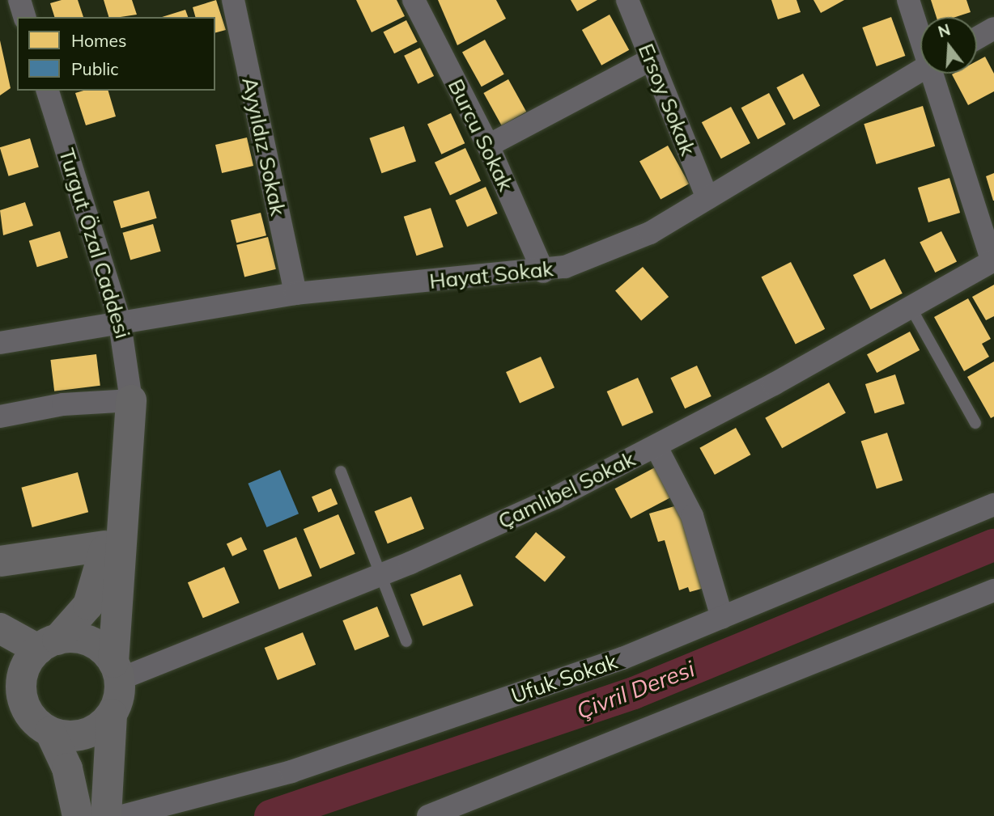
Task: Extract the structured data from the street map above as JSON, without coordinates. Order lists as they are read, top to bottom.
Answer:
{
  "streets": {
    "street": [
      "Ersoy Sokak",
      "Burcu Sokak",
      "Ayyıldız Sokak",
      "Turgut Özal Caddesi",
      "Hayat Sokak",
      "Çamlıbel Sokak",
      "Ufuk Sokak"
    ]
  },
  "crossings": [
    ["Ersoy Sokak", "Hayat Sokak"],
    ["Burcu Sokak", "Hayat Sokak"],
    ["Ayyıldız Sokak", "Hayat Sokak"],
    ["Turgut Özal Caddesi", "Hayat Sokak"],
    ["Turgut Özal Caddesi", "Çamlıbel Sokak"]
  ],
  "water": ["Çivril Deresi"],
  "legend": ["Homes", "Public"],
  "north": "top"
}
